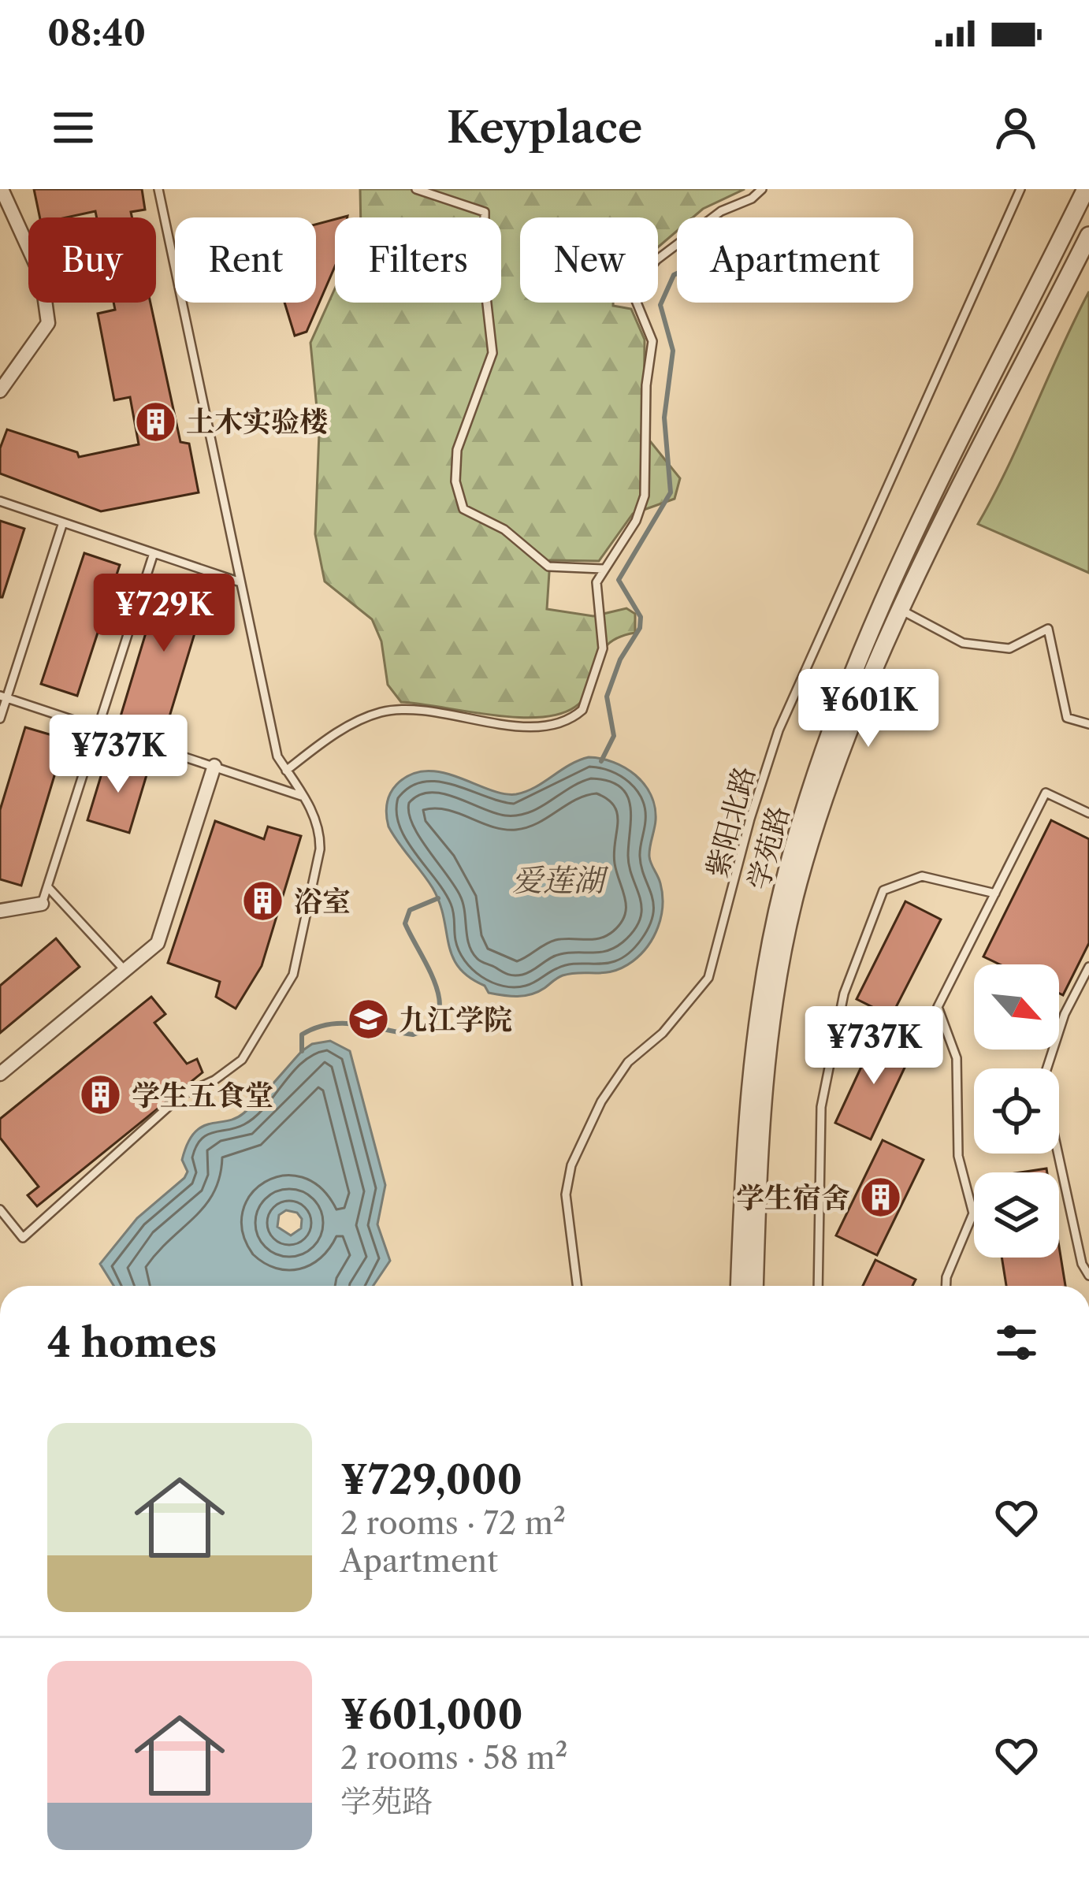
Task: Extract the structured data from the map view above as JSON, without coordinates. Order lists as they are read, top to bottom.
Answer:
{
  "streets": {
    "street": ["学苑路"],
    "lane": ["紫阳北路"]
  },
  "water": ["爱莲湖"],
  "places": {
    "building": [
      "土木实验楼",
      "浴室",
      "学生五食堂",
      "学生宿舍"
    ],
    "school or university": ["九江学院"]
  },
  "north": "bottom right",
  "page": {
    "status": "08:40",
    "header": "Keyplace",
    "chip": [
      "Buy",
      "Rent",
      "Filters",
      "New",
      "Apartment"
    ],
    "price": [
      "¥729K",
      "¥601K",
      "¥737K",
      "¥737K"
    ],
    "heading": "4 homes",
    "list": [
      {
        "name": "¥729,000",
        "note": "2 rooms · 72 m² · Apartment"
      },
      {
        "name": "¥601,000",
        "note": "2 rooms · 58 m² · 学苑路"
      }
    ]
  }
}
